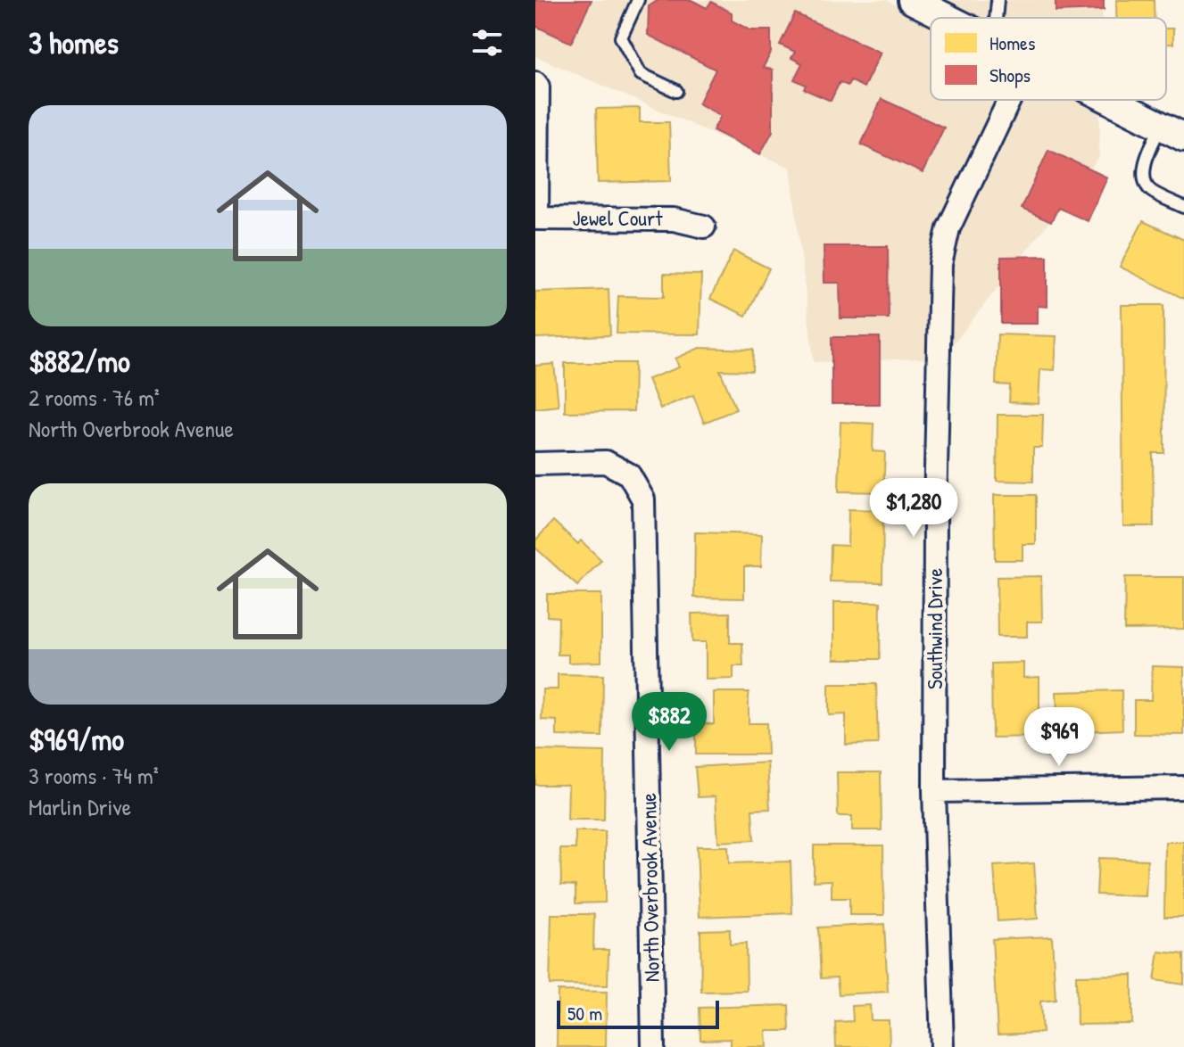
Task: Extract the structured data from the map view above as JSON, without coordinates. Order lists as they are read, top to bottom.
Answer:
{
  "streets": {
    "street": ["Jewel Court", "Southwind Drive", "North Overbrook Avenue"]
  },
  "legend": ["Homes", "Shops"],
  "scale_bar": "50 m",
  "page": {
    "heading": "3 homes",
    "list": [
      {
        "name": "$882/mo",
        "note": "2 rooms · 76 m² · North Overbrook Avenue"
      },
      {
        "name": "$969/mo",
        "note": "3 rooms · 74 m² · Marlin Drive"
      }
    ],
    "price": ["$1,280", "$882", "$969"],
    "scale": "50 m"
  }
}
